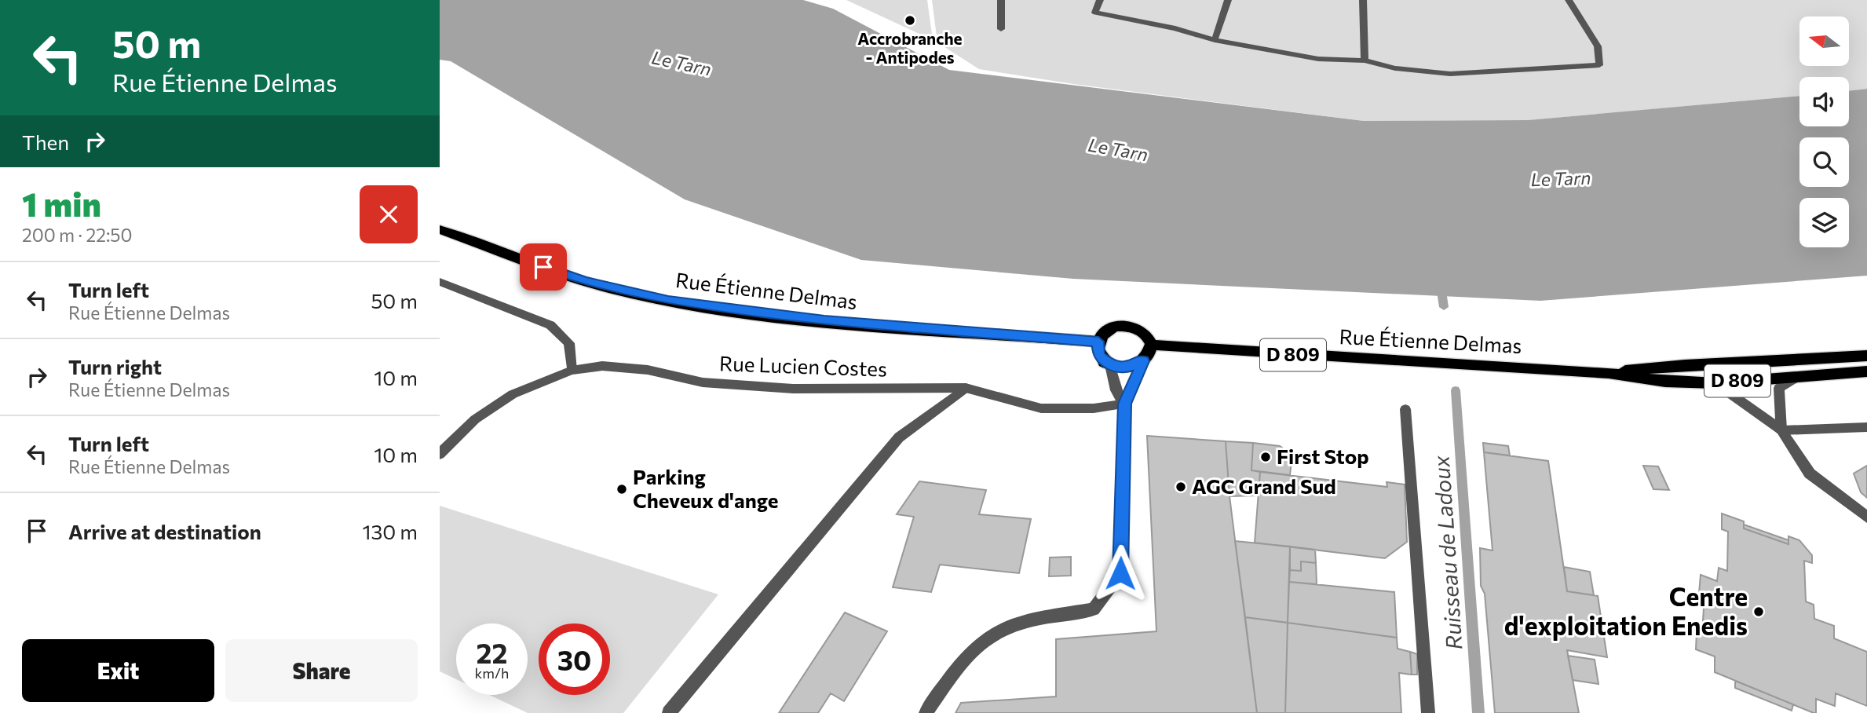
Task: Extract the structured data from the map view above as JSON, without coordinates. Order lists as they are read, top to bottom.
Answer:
{
  "streets": {
    "main road": ["Rue Étienne Delmas", "D 809"],
    "street": ["Rue Lucien Costes"]
  },
  "water": ["Le Tarn", "Ruisseau de Ladoux"],
  "places": [
    "Accrobranche - Antipodes",
    "First Stop",
    "AGC Grand Sud",
    "Parking Cheveux d'ange",
    "Centre d'exploitation Enedis"
  ],
  "north": "left",
  "page": {
    "turn": ["50 m", "Rue Étienne Delmas"],
    "then": "Then",
    "heading": ["1 min", "200 m · 22:50"],
    "list": [
      {
        "name": "Turn left",
        "note": "Rue Étienne Delmas",
        "value": "50 m"
      },
      {
        "name": "Turn right",
        "note": "Rue Étienne Delmas",
        "value": "10 m"
      },
      {
        "name": "Turn left",
        "note": "Rue Étienne Delmas",
        "value": "10 m"
      },
      {
        "name": "Arrive at destination",
        "value": "130 m"
      }
    ],
    "speed": "22 km/h",
    "limit": "30",
    "buttons": ["Exit", "Share"]
  }
}
